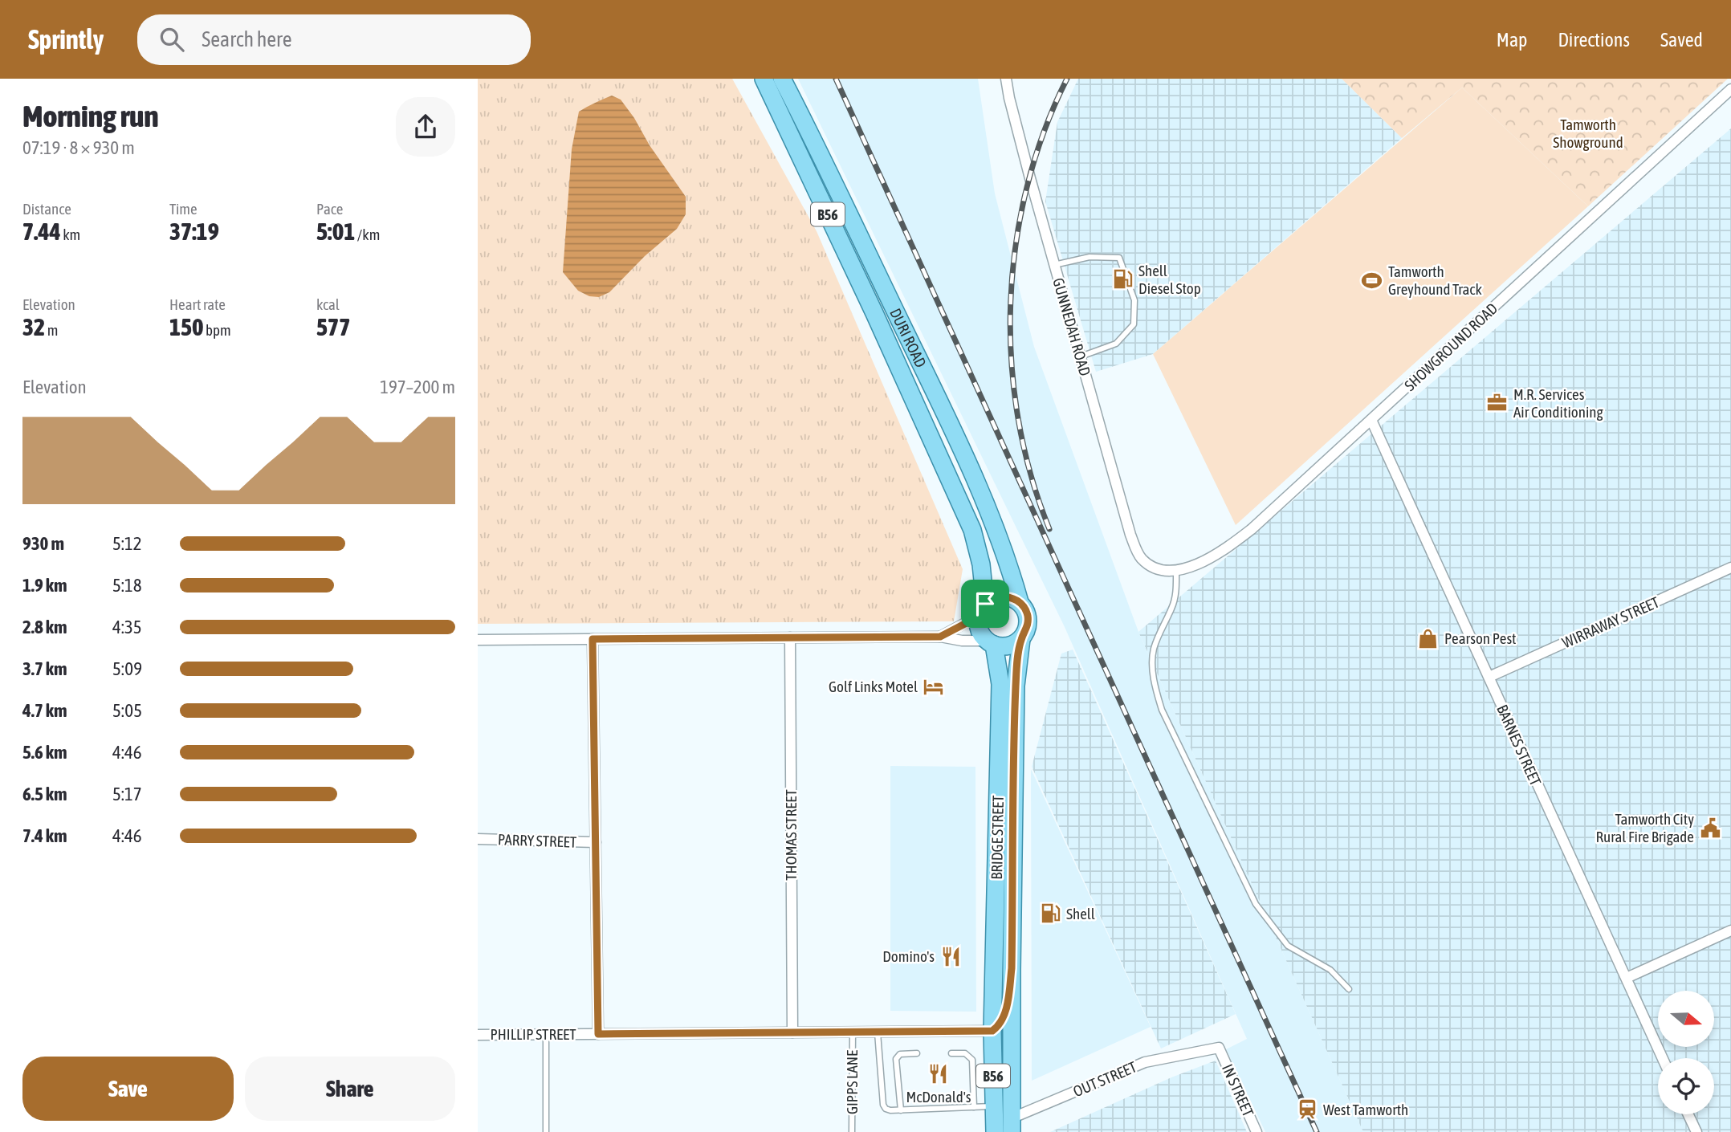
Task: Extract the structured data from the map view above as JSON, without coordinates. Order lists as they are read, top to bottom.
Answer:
{
  "streets": {
    "main road": ["B56", "DURI ROAD", "BRIDGE STREET"],
    "street": [
      "GUNNEDAH ROAD",
      "SHOWGROUND ROAD",
      "WIRRAWAY STREET",
      "BARNES STREET",
      "THOMAS STREET",
      "PARRY STREET",
      "PHILLIP STREET",
      "OUT STREET",
      "IN STREET"
    ],
    "lane": ["GIPPS LANE"]
  },
  "crossings": [
    ["B56", "DURI ROAD"],
    ["B56", "BRIDGE STREET"],
    ["GUNNEDAH ROAD", "SHOWGROUND ROAD"],
    ["DURI ROAD", "BRIDGE STREET"],
    ["SHOWGROUND ROAD", "BARNES STREET"],
    ["WIRRAWAY STREET", "BARNES STREET"],
    ["THOMAS STREET", "PHILLIP STREET"],
    ["BRIDGE STREET", "PHILLIP STREET"],
    ["BRIDGE STREET", "OUT STREET"],
    ["PHILLIP STREET", "GIPPS LANE"],
    ["OUT STREET", "IN STREET"]
  ],
  "parks": ["Tamworth Showground"],
  "places": {
    "fuel station": ["Shell Diesel Stop", "Shell"],
    "sports": ["Tamworth Greyhound Track"],
    "office": ["M.R. Services Air Conditioning"],
    "shop": ["Pearson Pest"],
    "hotel": ["Golf Links Motel"],
    "public building": ["Tamworth City Rural Fire Brigade"],
    "restaurant": ["Domino's", "McDonald's"],
    "station": ["West Tamworth"]
  },
  "north": "right",
  "page": {
    "header": "Sprintly",
    "search": "Search here",
    "nav": ["Map", "Directions", "Saved"],
    "heading": ["Morning run", "07:19 · 8 × 930 m"],
    "stats": [
      ["Distance", "7.44 km"],
      ["Time", "37:19"],
      ["Pace", "5:01 /km"],
      ["Elevation", "32 m"],
      ["Heart rate", "150 bpm"],
      ["kcal", "577"]
    ],
    "chart": ["Elevation", "197–200 m"],
    "list": [
      {
        "name": "930 m",
        "note": "5:12"
      },
      {
        "name": "1.9 km",
        "note": "5:18"
      },
      {
        "name": "2.8 km",
        "note": "4:35"
      },
      {
        "name": "3.7 km",
        "note": "5:09"
      },
      {
        "name": "4.7 km",
        "note": "5:05"
      },
      {
        "name": "5.6 km",
        "note": "4:46"
      },
      {
        "name": "6.5 km",
        "note": "5:17"
      },
      {
        "name": "7.4 km",
        "note": "4:46"
      }
    ],
    "buttons": ["Save", "Share"]
  }
}
